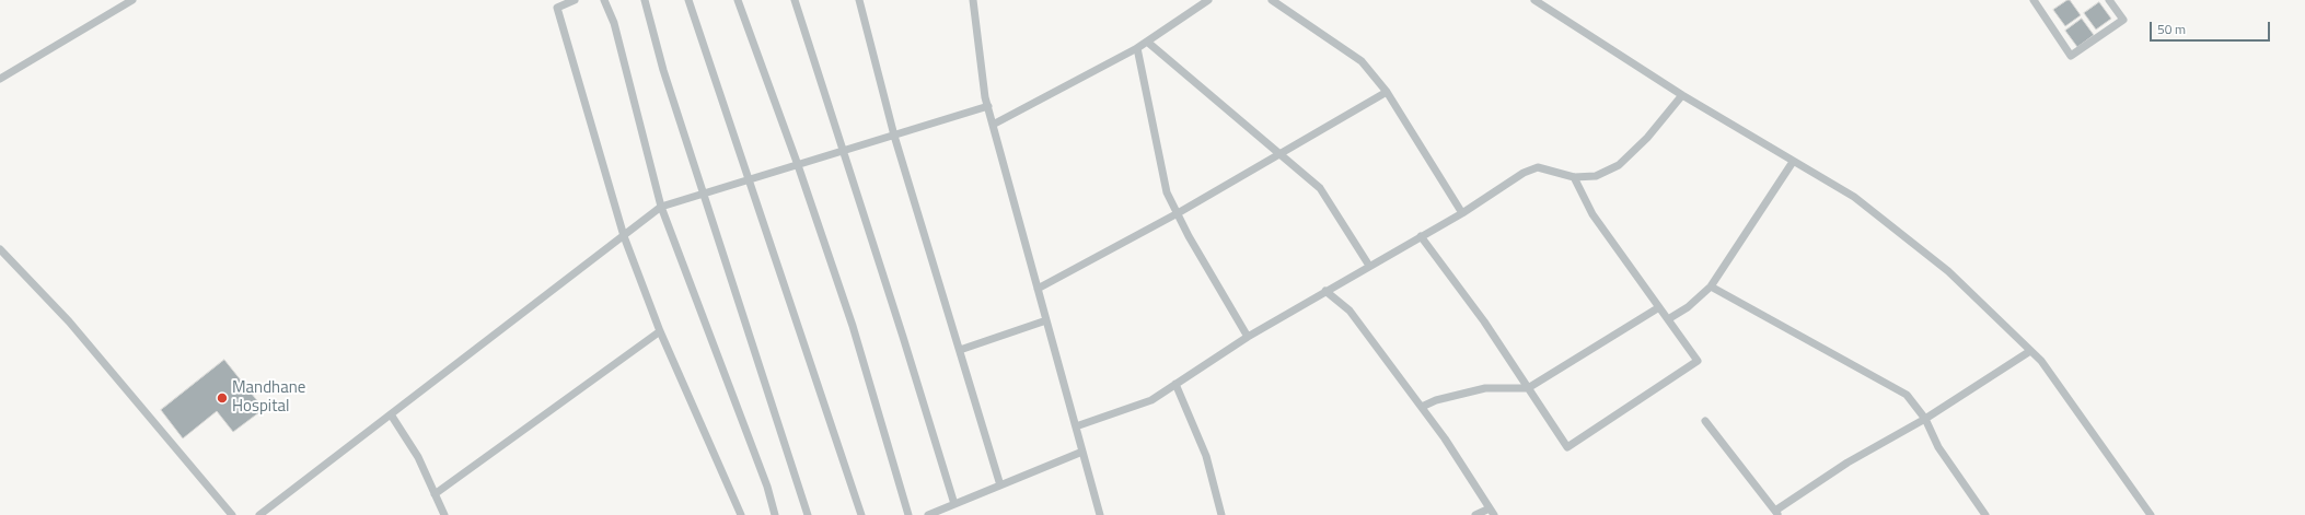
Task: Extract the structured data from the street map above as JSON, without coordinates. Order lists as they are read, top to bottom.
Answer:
{
  "places": ["Mandhane Hospital"],
  "scale_bar": "50 m"
}
